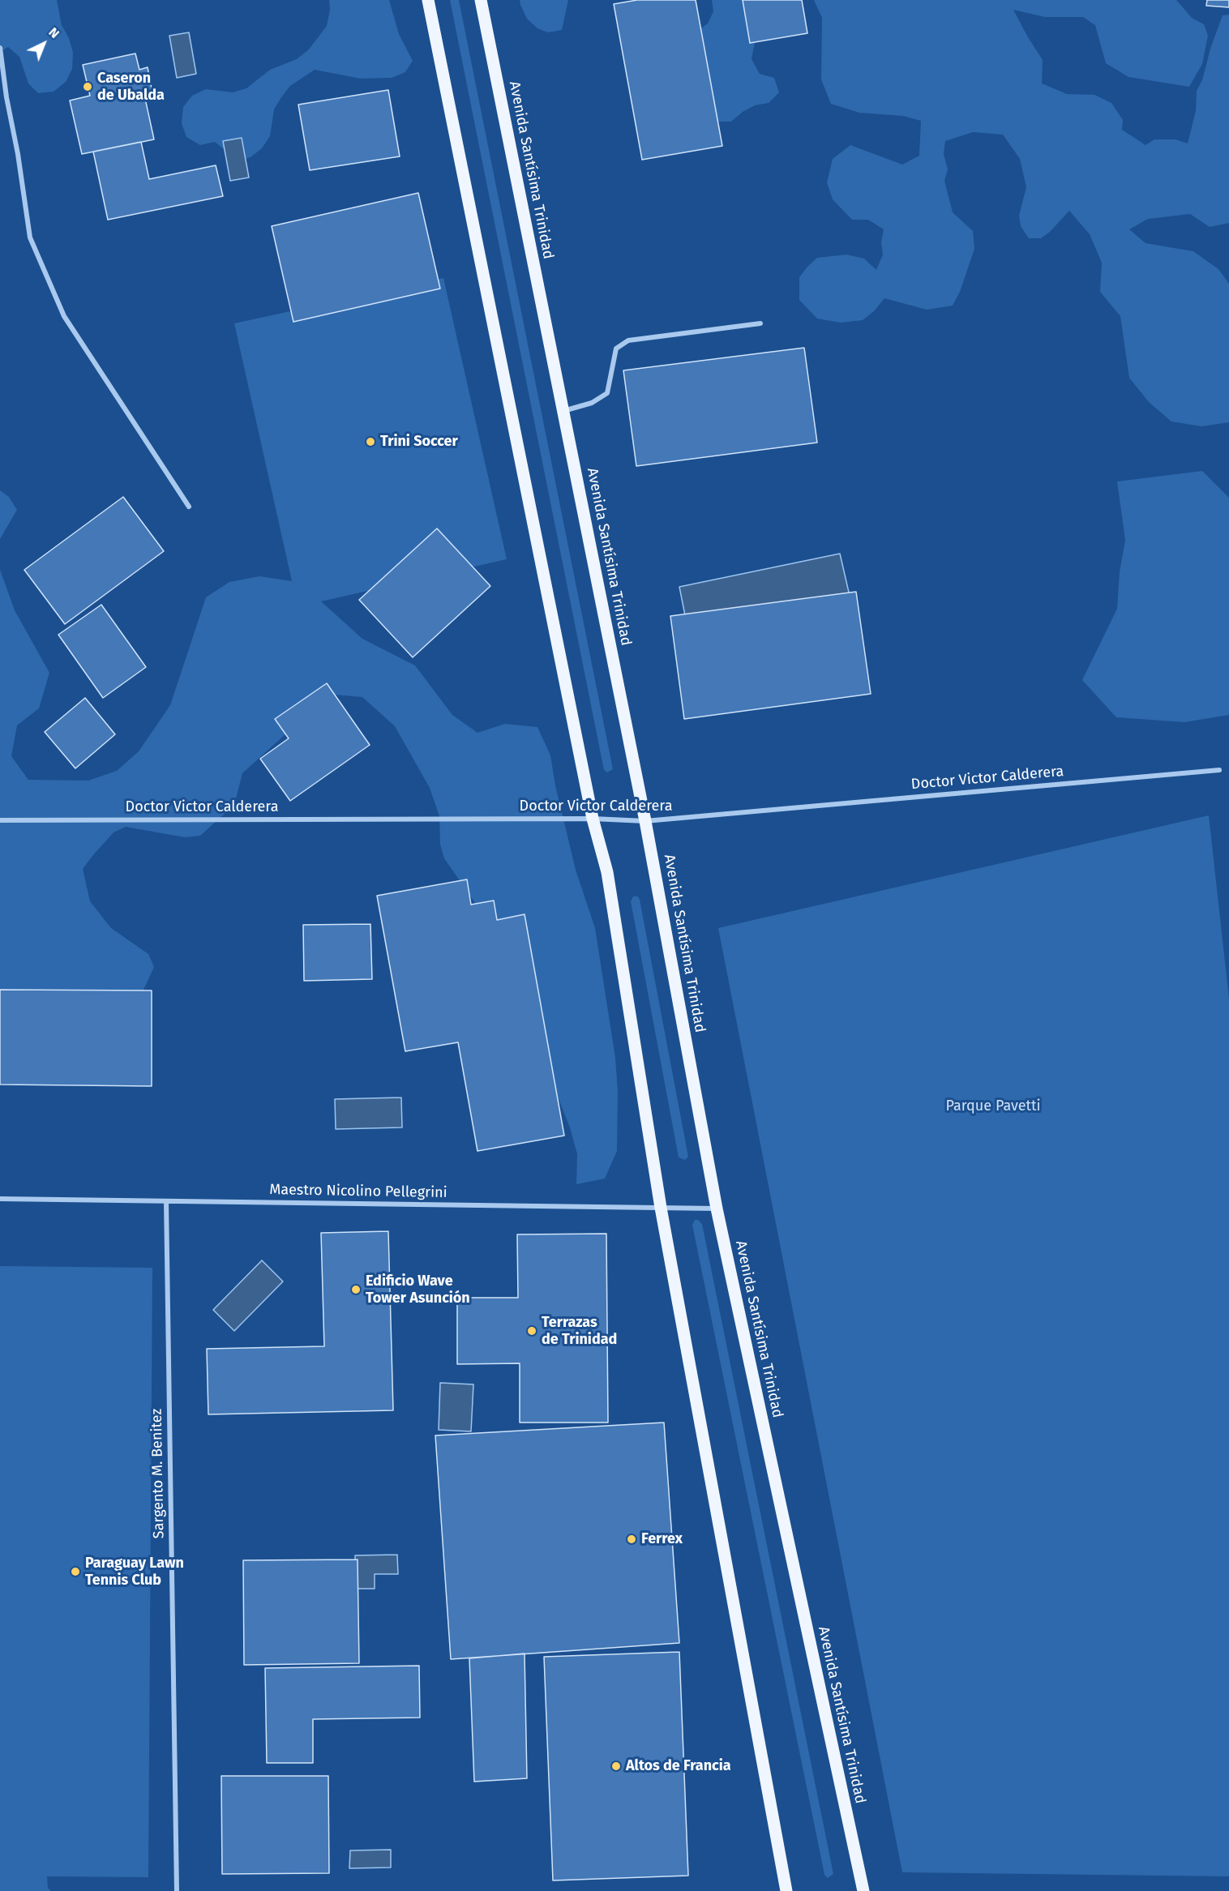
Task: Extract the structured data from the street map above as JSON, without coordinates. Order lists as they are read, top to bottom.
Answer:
{
  "streets": {
    "main road": ["Avenida Santísima Trinidad"],
    "street": ["Doctor Victor Calderera", "Maestro Nicolino Pellegrini", "Sargento M. Benitez"]
  },
  "crossings": [
    ["Avenida Santísima Trinidad", "Doctor Victor Calderera"],
    ["Avenida Santísima Trinidad", "Maestro Nicolino Pellegrini"],
    ["Maestro Nicolino Pellegrini", "Sargento M. Benitez"]
  ],
  "parks": ["Parque Pavetti"],
  "places": [
    "Caseron de Ubalda",
    "Trini Soccer",
    "Edificio Wave Tower Asunción",
    "Terrazas de Trinidad",
    "Ferrex",
    "Paraguay Lawn Tennis Club",
    "Altos de Francia"
  ],
  "north": "top right"
}
